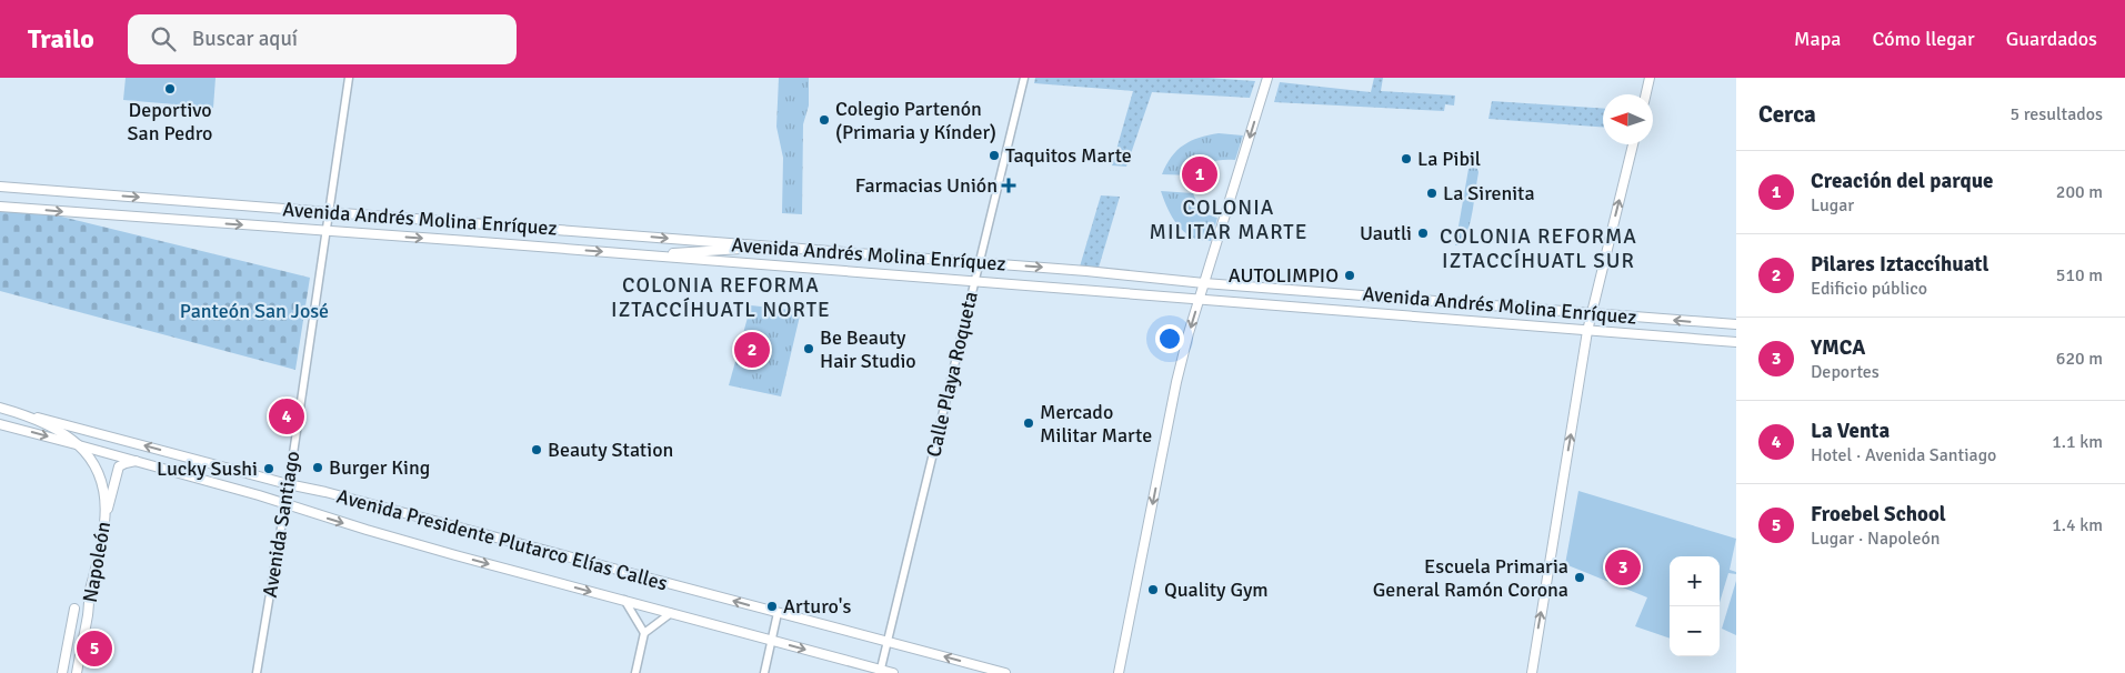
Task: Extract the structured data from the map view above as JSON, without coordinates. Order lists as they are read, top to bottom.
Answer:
{
  "streets": {
    "main road": ["Avenida Andrés Molina Enríquez", "Avenida Presidente Plutarco Elías Calles", "Napoleón"],
    "street": ["Calle Playa Roqueta", "Avenida Santiago"]
  },
  "crossings": [
    ["Avenida Andrés Molina Enríquez", "Calle Playa Roqueta"],
    ["Avenida Andrés Molina Enríquez", "Avenida Santiago"],
    ["Calle Playa Roqueta", "Avenida Presidente Plutarco Elías Calles"],
    ["Avenida Santiago", "Avenida Presidente Plutarco Elías Calles"],
    ["Avenida Presidente Plutarco Elías Calles", "Napoleón"]
  ],
  "districts": ["COLONIA MILITAR MARTE", "COLONIA REFORMA IZTACCÍHUATL SUR", "COLONIA REFORMA IZTACCÍHUATL NORTE"],
  "parks": ["Panteón San José"],
  "places": {
    "other": [
      "Deportivo San Pedro",
      "Colegio Partenón (Primaria y Kínder)",
      "Taquitos Marte",
      "La Pibil",
      "La Sirenita",
      "Uautli",
      "AUTOLIMPIO",
      "Be Beauty Hair Studio",
      "Mercado Militar Marte",
      "Beauty Station",
      "Burger King",
      "Lucky Sushi",
      "Escuela Primaria General Ramón Corona",
      "Quality Gym",
      "Arturo's"
    ],
    "health": ["Farmacias Unión"]
  },
  "north": "left",
  "page": {
    "header": "Trailo",
    "search": "Buscar aquí",
    "nav": ["Mapa", "Cómo llegar", "Guardados"],
    "heading": ["Cerca", "5 resultados"],
    "list": [
      {
        "mark": "1",
        "name": "Creación del parque",
        "note": "Lugar",
        "value": "200 m"
      },
      {
        "mark": "2",
        "name": "Pilares Iztaccíhuatl",
        "note": "Edificio público",
        "value": "510 m"
      },
      {
        "mark": "3",
        "name": "YMCA",
        "note": "Deportes",
        "value": "620 m"
      },
      {
        "mark": "4",
        "name": "La Venta",
        "note": "Hotel · Avenida Santiago",
        "value": "1.1 km"
      },
      {
        "mark": "5",
        "name": "Froebel School",
        "note": "Lugar · Napoleón",
        "value": "1.4 km"
      }
    ],
    "pins": [
      "1",
      "2",
      "4",
      "3",
      "5"
    ],
    "map_buttons": ["+", "−"]
  }
}
